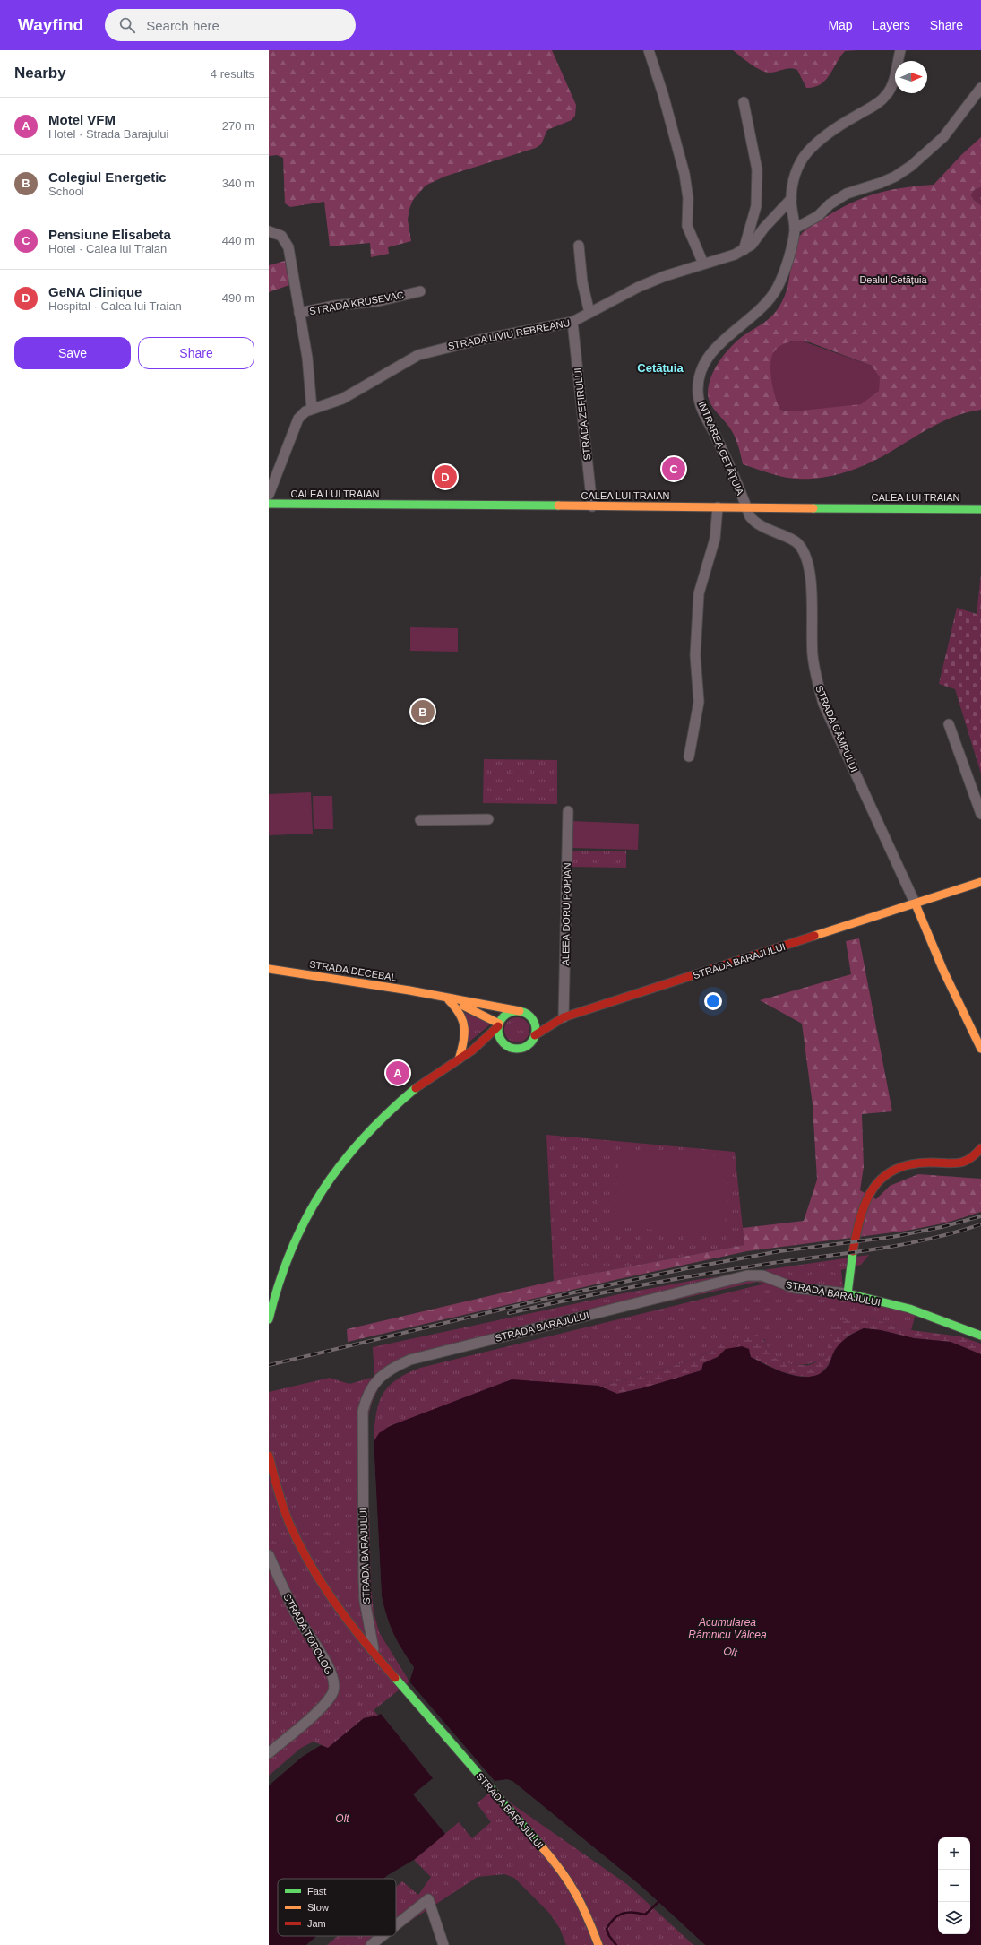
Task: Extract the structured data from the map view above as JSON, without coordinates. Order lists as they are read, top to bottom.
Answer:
{
  "streets": {
    "main road": ["CALEA LUI TRAIAN", "STRADA BARAJULUI", "STRADA DECEBAL"],
    "street": [
      "STRADA KRUSEVAC",
      "STRADA LIVIU REBREANU",
      "STRADA ZEFIRULUI",
      "INTRAREA CETĂȚUIA",
      "STRADA CÂMPULUI",
      "ALEEA DORU POPIAN",
      "STRADA TOPOLOG"
    ]
  },
  "crossings": [
    ["STRADA LIVIU REBREANU", "STRADA ZEFIRULUI"],
    ["STRADA LIVIU REBREANU", "INTRAREA CETĂȚUIA"],
    ["STRADA ZEFIRULUI", "CALEA LUI TRAIAN"],
    ["INTRAREA CETĂȚUIA", "CALEA LUI TRAIAN"],
    ["INTRAREA CETĂȚUIA", "STRADA CÂMPULUI"],
    ["CALEA LUI TRAIAN", "STRADA CÂMPULUI"],
    ["STRADA CÂMPULUI", "STRADA BARAJULUI"],
    ["ALEEA DORU POPIAN", "STRADA BARAJULUI"],
    ["STRADA BARAJULUI", "STRADA DECEBAL"]
  ],
  "districts": ["Cetățuia"],
  "water": ["Acumularea Râmnicu Vâlcea", "Olt"],
  "parks": ["Dealul Cetățuia"],
  "legend": ["Fast", "Slow", "Jam"],
  "north": "right",
  "page": {
    "header": "Wayfind",
    "search": "Search here",
    "nav": ["Map", "Layers", "Share"],
    "heading": ["Nearby", "4 results"],
    "list": [
      {
        "mark": "A",
        "name": "Motel VFM",
        "note": "Hotel · Strada Barajului",
        "value": "270 m"
      },
      {
        "mark": "B",
        "name": "Colegiul Energetic",
        "note": "School",
        "value": "340 m"
      },
      {
        "mark": "C",
        "name": "Pensiune Elisabeta",
        "note": "Hotel · Calea lui Traian",
        "value": "440 m"
      },
      {
        "mark": "D",
        "name": "GeNA Clinique",
        "note": "Hospital · Calea lui Traian",
        "value": "490 m"
      }
    ],
    "buttons": ["Save", "Share"],
    "pins": [
      "C",
      "D",
      "B",
      "A"
    ],
    "map_buttons": ["+", "−"]
  }
}
